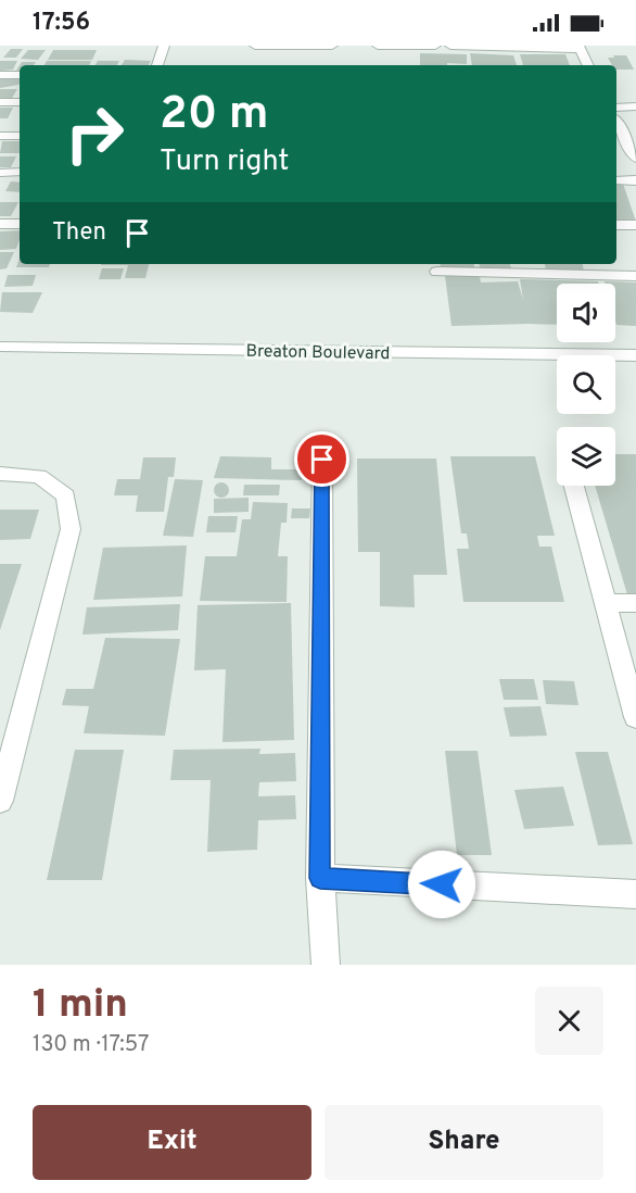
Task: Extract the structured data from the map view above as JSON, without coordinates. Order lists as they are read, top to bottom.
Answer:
{
  "streets": {
    "street": ["Breaton Boulevard"]
  },
  "page": {
    "status": "17:56",
    "turn": ["20 m", "Turn right"],
    "then": "Then",
    "heading": ["1 min", "130 m · 17:57"],
    "buttons": ["Exit", "Share"]
  }
}
